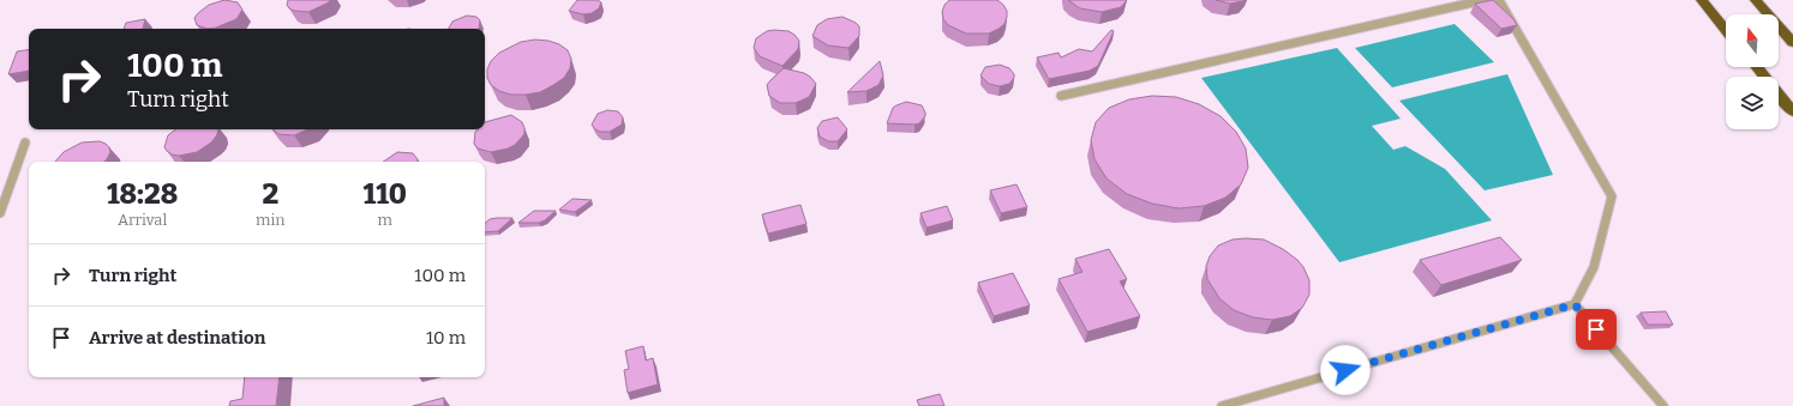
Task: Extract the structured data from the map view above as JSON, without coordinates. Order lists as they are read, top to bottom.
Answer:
{
  "north": "top",
  "page": {
    "turn": ["100 m", "Turn right"],
    "eta": [
      "18:28",
      "Arrival",
      "2",
      "min",
      "110",
      "m"
    ],
    "list": [
      {
        "name": "Turn right",
        "value": "100 m"
      },
      {
        "name": "Arrive at destination",
        "value": "10 m"
      }
    ]
  }
}
